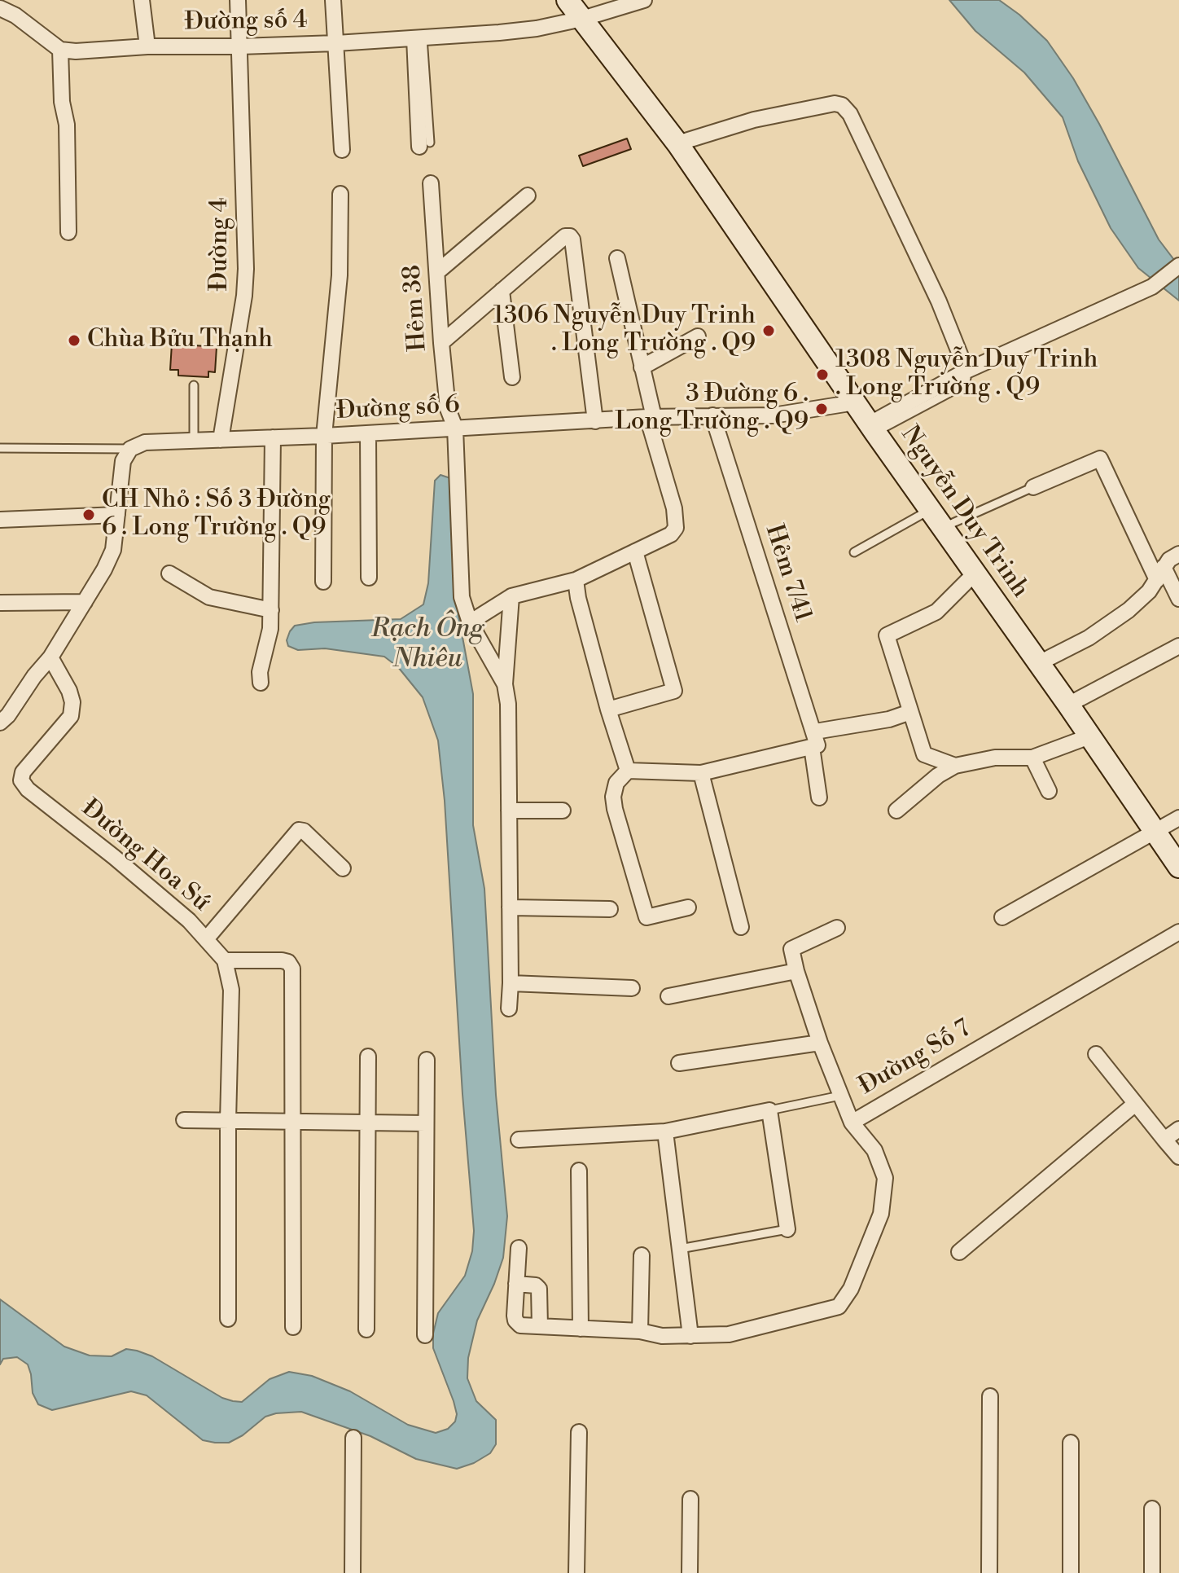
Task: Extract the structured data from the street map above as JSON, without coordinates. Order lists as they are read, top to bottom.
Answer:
{
  "streets": {
    "main road": ["Nguyễn Duy Trinh"],
    "street": [
      "Đường số 4",
      "Đường 4",
      "Hẻm 38",
      "Đường số 6",
      "Hẻm 7/41",
      "Đường Hoa Sứ",
      "Đường Số 7"
    ]
  },
  "crossings": [
    ["Đường số 4", "Đường 4"],
    ["Đường số 4", "Nguyễn Duy Trinh"],
    ["Đường 4", "Đường số 6"],
    ["Hẻm 38", "Đường số 6"],
    ["Đường số 6", "Nguyễn Duy Trinh"],
    ["Đường số 6", "Hẻm 7/41"]
  ],
  "water": ["Rạch Ông Nhiêu"],
  "places": [
    "1306 Nguyễn Duy Trinh . Long Trường . Q9",
    "Chùa Bửu Thạnh",
    "1308 Nguyễn Duy Trinh . Long Trường . Q9",
    "3 Đường 6 . Long Trường . Q9",
    "CH Nhỏ : Số 3 Đường 6 . Long Trường . Q9"
  ]
}
